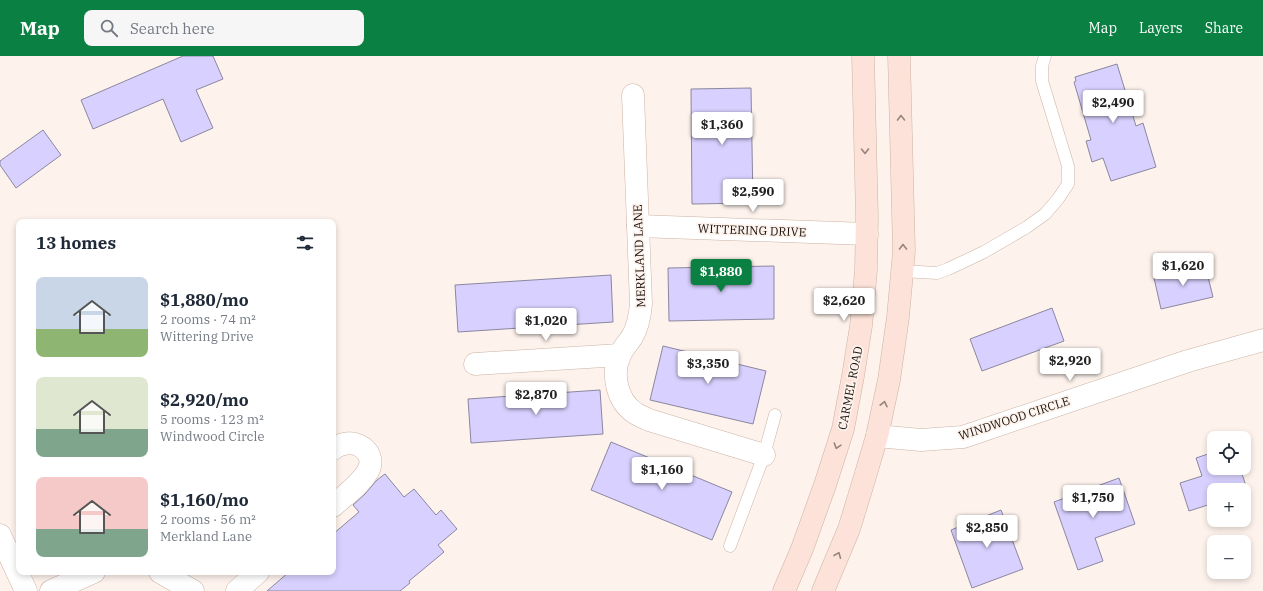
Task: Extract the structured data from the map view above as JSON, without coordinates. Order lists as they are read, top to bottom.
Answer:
{
  "streets": {
    "main road": ["CARMEL ROAD"],
    "street": ["WITTERING DRIVE", "MERKLAND LANE", "WINDWOOD CIRCLE"]
  },
  "crossings": [
    ["WITTERING DRIVE", "MERKLAND LANE"],
    ["WITTERING DRIVE", "CARMEL ROAD"]
  ],
  "page": {
    "header": "Map",
    "search": "Search here",
    "nav": ["Map", "Layers", "Share"],
    "price": [
      "$2,490",
      "$1,360",
      "$2,590",
      "$1,620",
      "$1,880",
      "$2,620",
      "$1,020",
      "$2,920",
      "$3,350",
      "$2,870",
      "$1,160",
      "$1,750",
      "$2,850"
    ],
    "heading": "13 homes",
    "list": [
      {
        "name": "$1,880/mo",
        "note": "2 rooms · 74 m² · Wittering Drive"
      },
      {
        "name": "$2,920/mo",
        "note": "5 rooms · 123 m² · Windwood Circle"
      },
      {
        "name": "$1,160/mo",
        "note": "2 rooms · 56 m² · Merkland Lane"
      }
    ],
    "map_buttons": ["+", "−"]
  }
}
